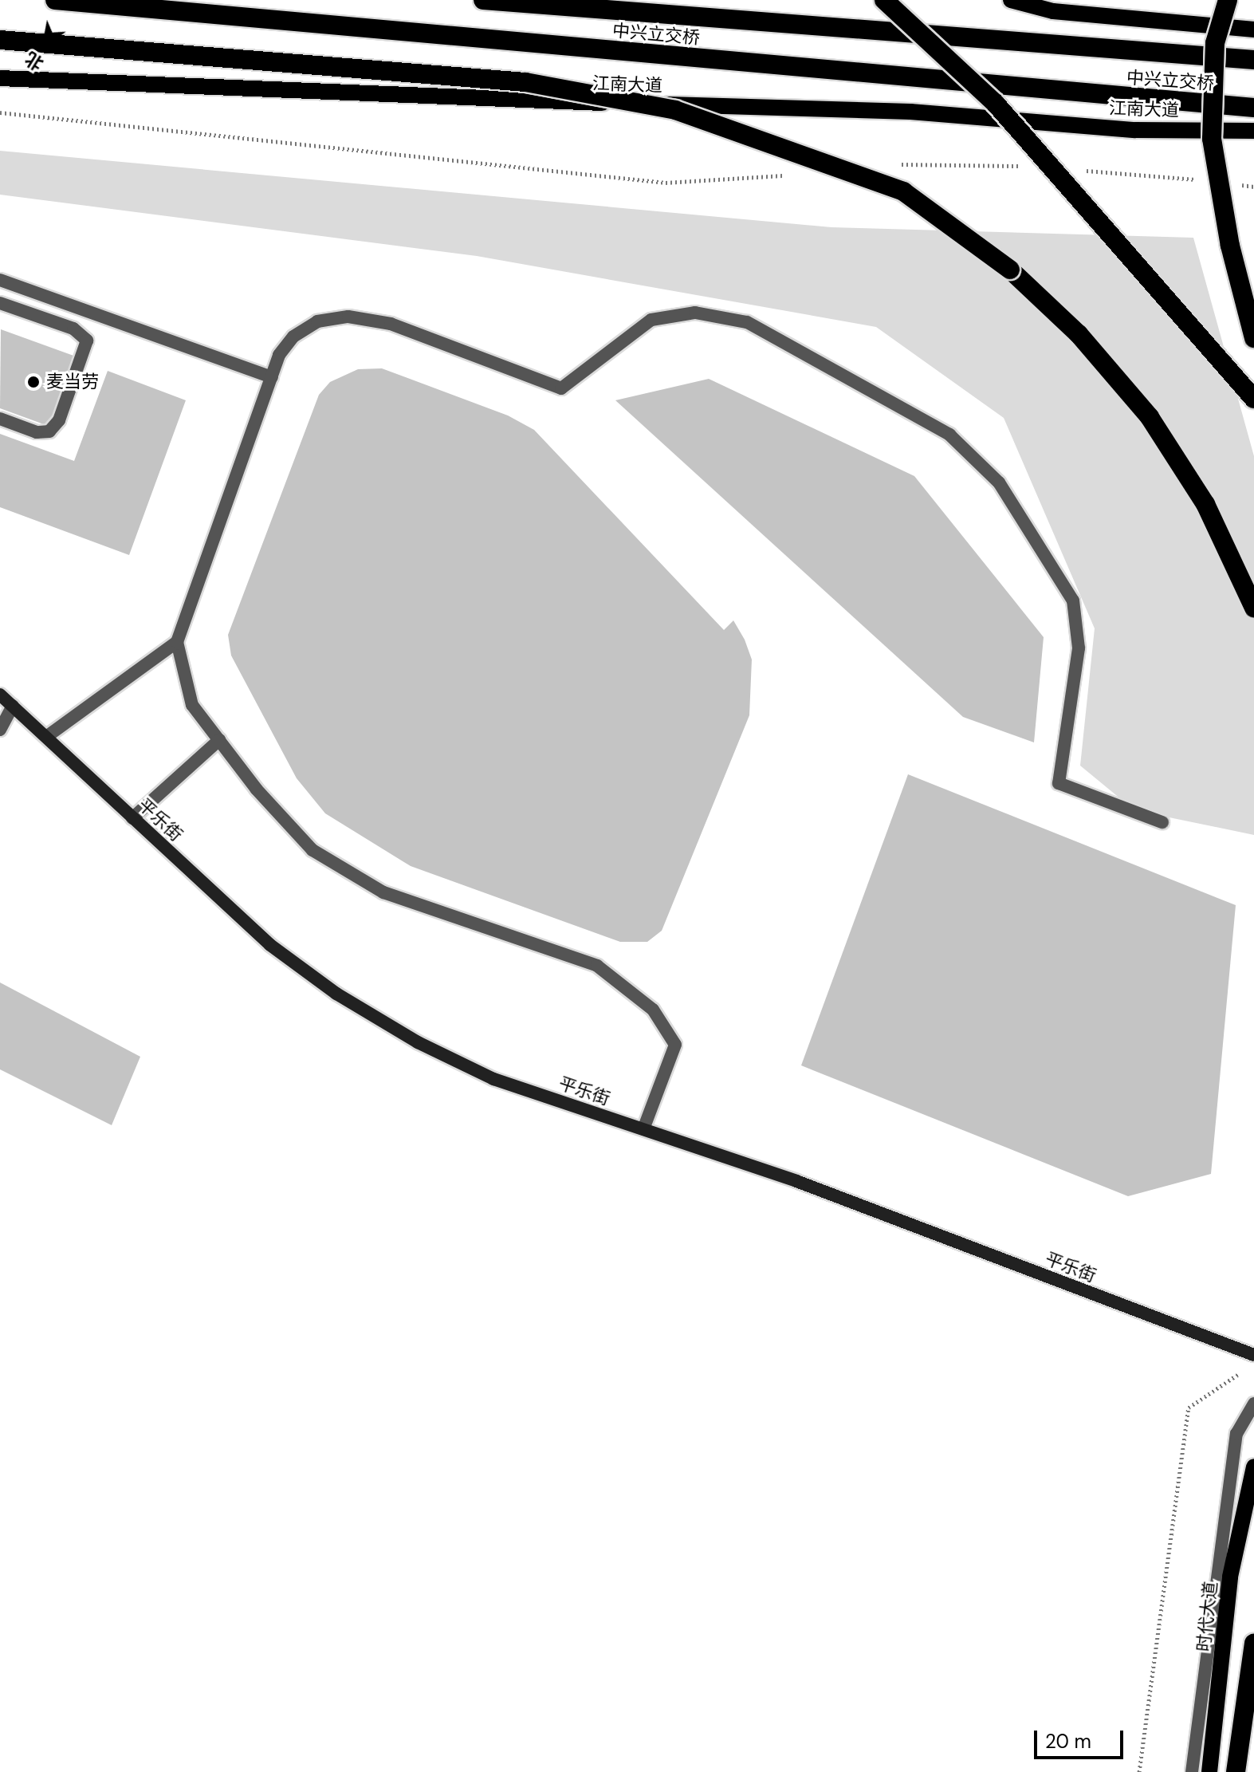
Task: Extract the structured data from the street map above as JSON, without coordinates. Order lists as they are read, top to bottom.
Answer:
{
  "streets": {
    "highway": ["中兴立交桥"],
    "main road": ["江南大道", "时代大道"],
    "street": ["平乐街"]
  },
  "places": ["麦当劳"],
  "scale_bar": "20 m",
  "north": "bottom left"
}
